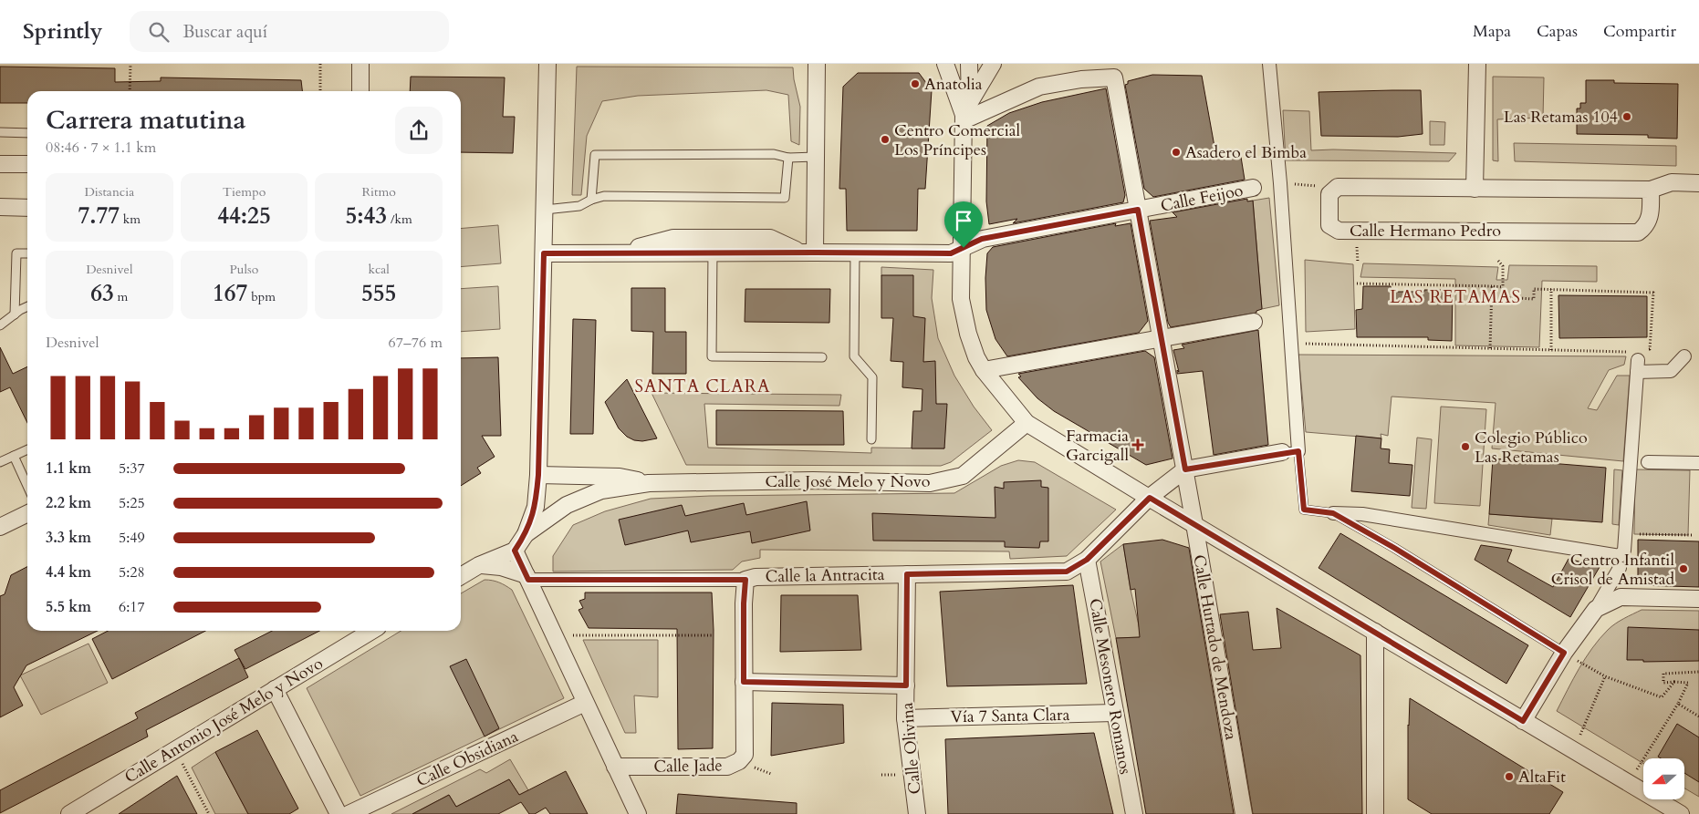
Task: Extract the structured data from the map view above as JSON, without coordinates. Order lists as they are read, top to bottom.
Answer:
{
  "streets": {
    "street": [
      "Calle Feijoo",
      "Calle Hermano Pedro",
      "Calle José Melo y Novo",
      "Calle la Antracita",
      "Calle Hurtado de Mendoza",
      "Calle Mesonero Romanos",
      "Vía 7 Santa Clara",
      "Calle Antonio José Melo y Novo",
      "Calle Olivina",
      "Calle Obsidiana",
      "Calle Jade"
    ]
  },
  "crossings": [
    ["Calle Feijoo", "Calle Hurtado de Mendoza"],
    ["Calle la Antracita", "Calle Hurtado de Mendoza"],
    ["Calle la Antracita", "Calle Mesonero Romanos"],
    ["Calle la Antracita", "Calle Olivina"],
    ["Calle la Antracita", "Calle Jade"],
    ["Calle Mesonero Romanos", "Vía 7 Santa Clara"],
    ["Vía 7 Santa Clara", "Calle Olivina"]
  ],
  "districts": ["LAS RETAMAS", "SANTA CLARA"],
  "places": {
    "other": [
      "Anatolia",
      "Las Retamas 104",
      "Centro Comercial Los Príncipes",
      "Asadero el Bimba",
      "Colegio Público Las Retamas",
      "Centro Infantil Crisol de Amistad",
      "AltaFit"
    ],
    "health": ["Farmacia Garcigall"]
  },
  "north": "left",
  "page": {
    "header": "Sprintly",
    "search": "Buscar aquí",
    "nav": ["Mapa", "Capas", "Compartir"],
    "heading": ["Carrera matutina", "08:46 · 7 × 1.1 km"],
    "stats": [
      ["Distancia", "7.77 km"],
      ["Tiempo", "44:25"],
      ["Ritmo", "5:43 /km"],
      ["Desnivel", "63 m"],
      ["Pulso", "167 bpm"],
      ["kcal", "555"]
    ],
    "chart": ["Desnivel", "67–76 m"],
    "list": [
      {
        "name": "1.1 km",
        "note": "5:37"
      },
      {
        "name": "2.2 km",
        "note": "5:25"
      },
      {
        "name": "3.3 km",
        "note": "5:49"
      },
      {
        "name": "4.4 km",
        "note": "5:28"
      },
      {
        "name": "5.5 km",
        "note": "6:17"
      }
    ]
  }
}
